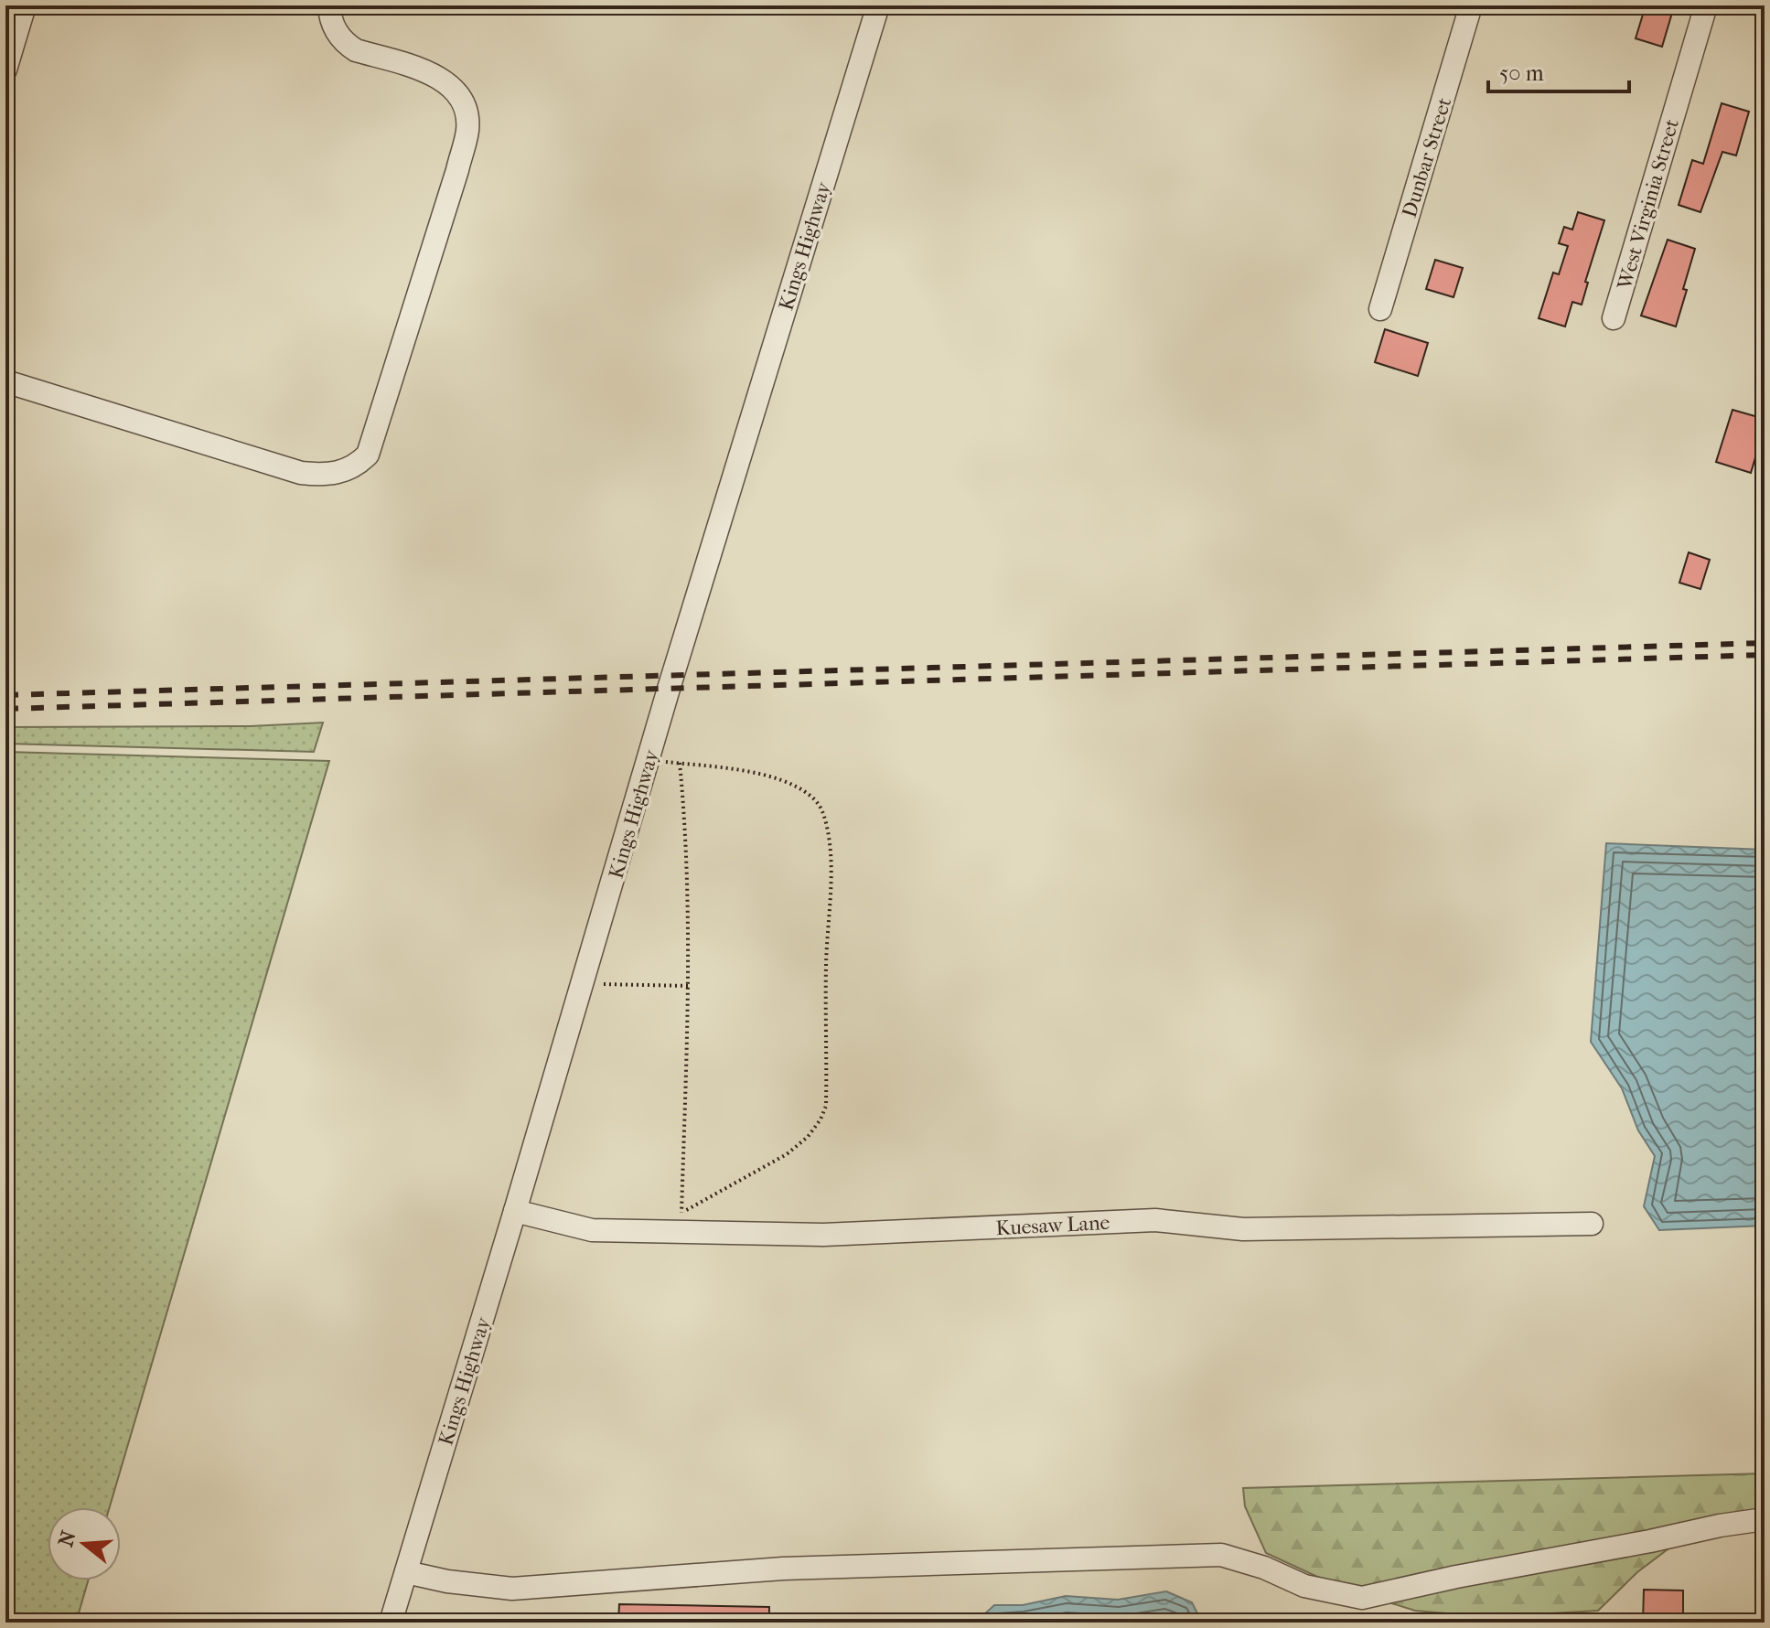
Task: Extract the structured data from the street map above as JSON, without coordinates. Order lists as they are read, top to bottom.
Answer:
{
  "streets": {
    "street": [
      "Dunbar Street",
      "West Virginia Street",
      "Kings Highway",
      "Kuesaw Lane"
    ]
  },
  "crossings": [
    ["Kings Highway", "Kuesaw Lane"]
  ],
  "scale_bar": "50 m",
  "north": "left"
}
